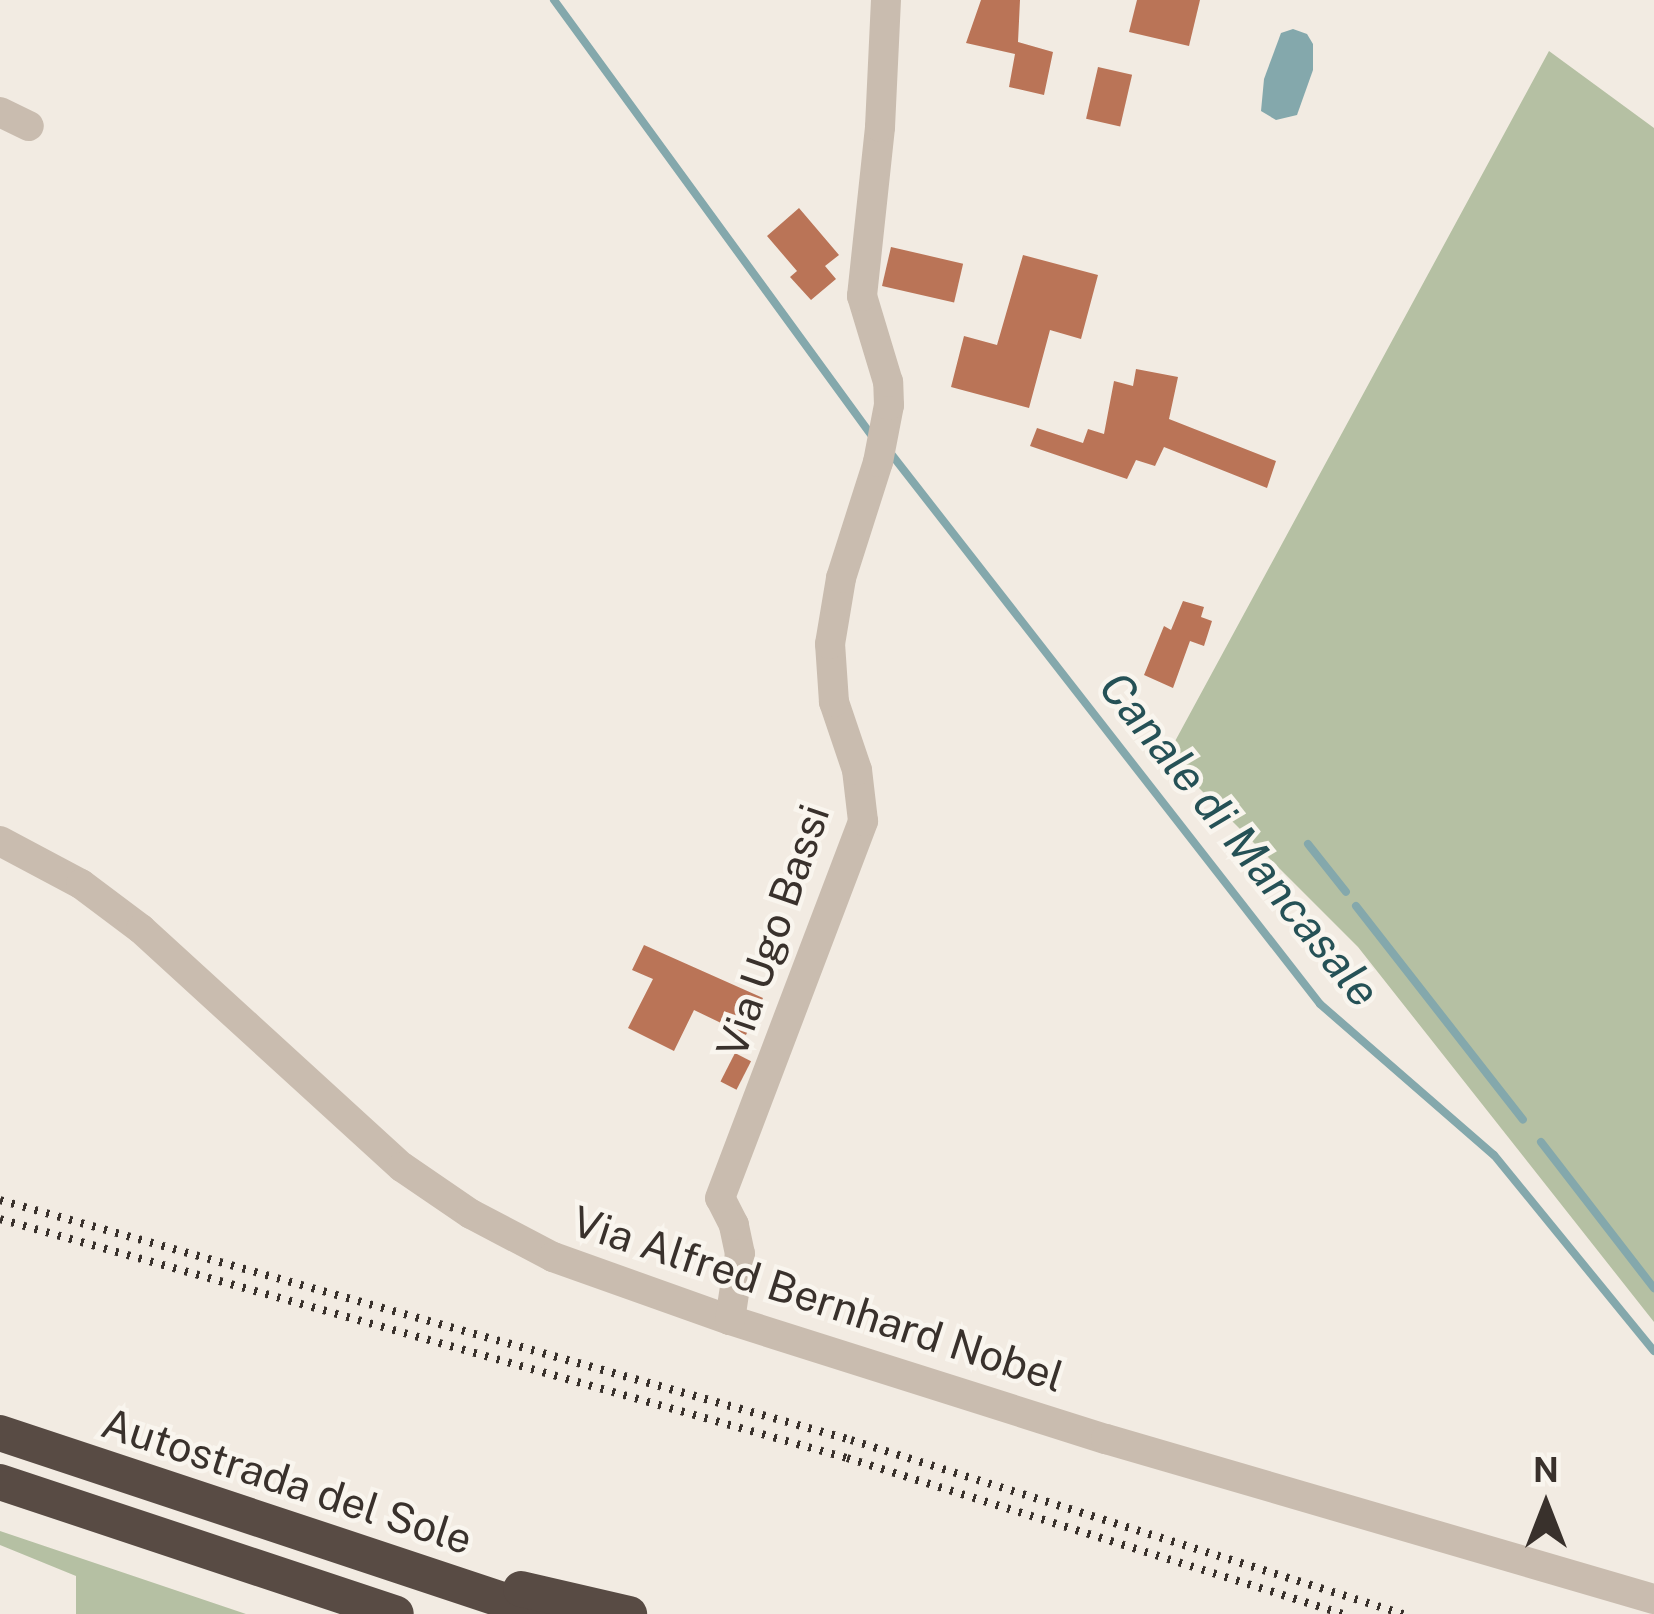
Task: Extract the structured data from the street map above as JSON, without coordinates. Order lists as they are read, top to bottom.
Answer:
{
  "streets": {
    "highway": ["Autostrada del Sole"],
    "street": ["Via Ugo Bassi", "Via Alfred Bernhard Nobel"]
  },
  "crossings": [
    ["Via Ugo Bassi", "Via Alfred Bernhard Nobel"]
  ],
  "water": ["Canale di Mancasale"],
  "north": "top"
}
